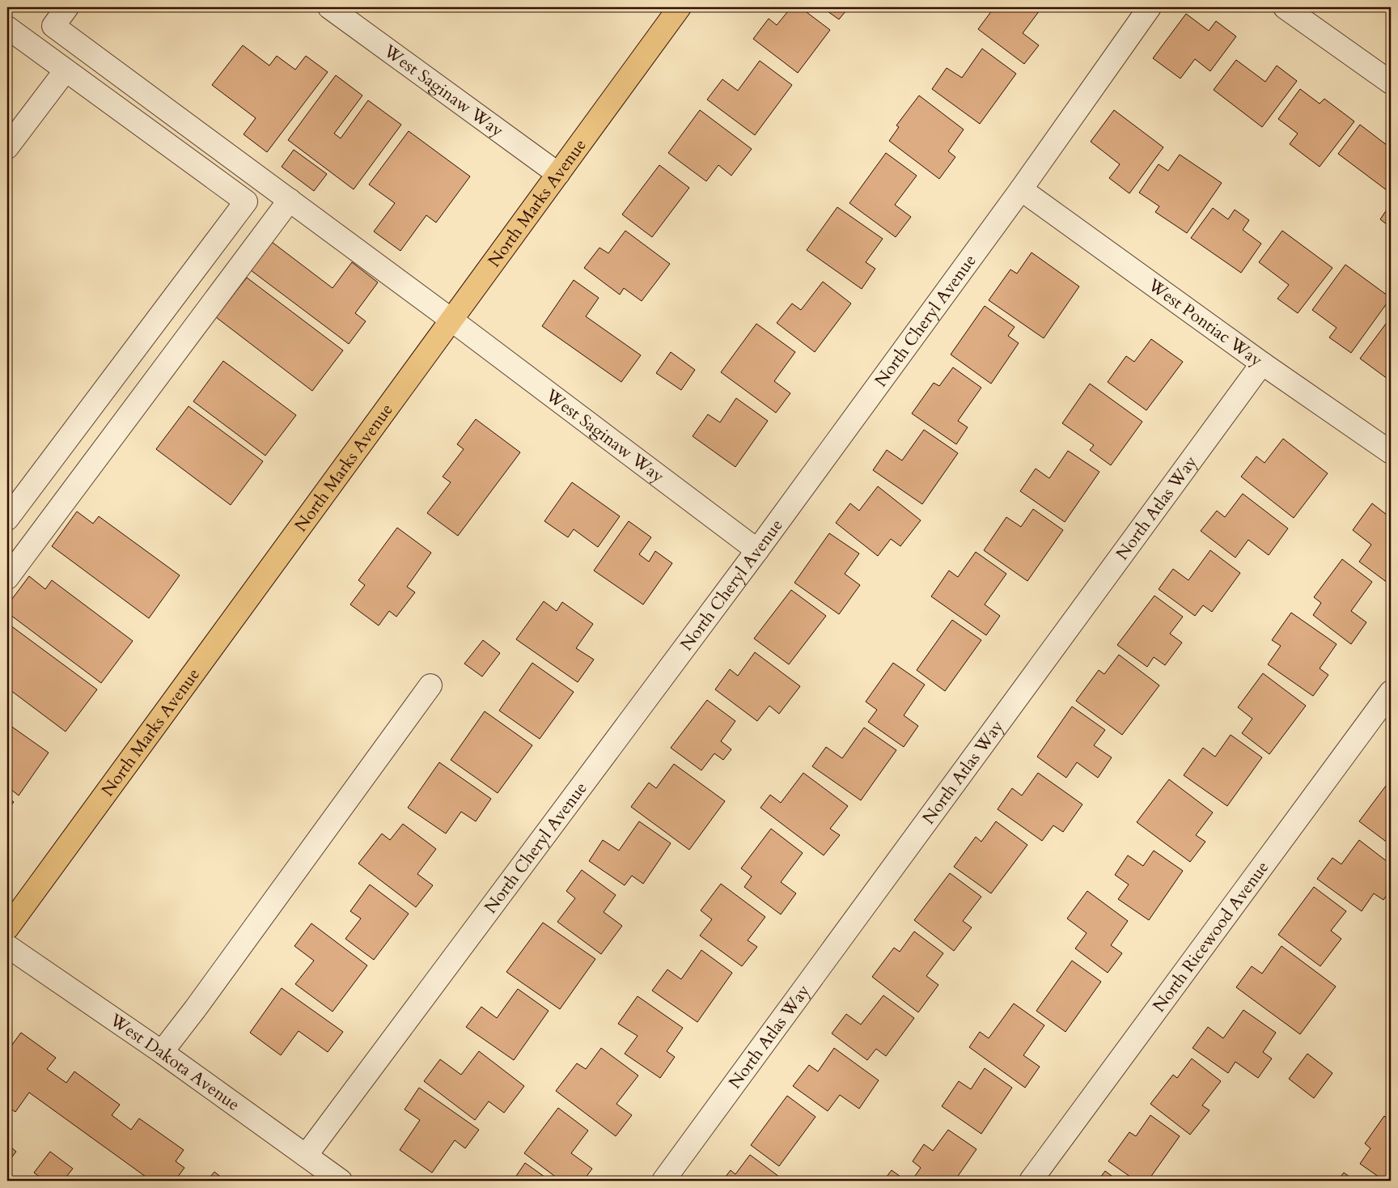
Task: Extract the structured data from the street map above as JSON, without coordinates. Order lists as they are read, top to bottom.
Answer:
{
  "streets": {
    "main road": ["North Marks Avenue"],
    "street": [
      "West Saginaw Way",
      "North Cheryl Avenue",
      "West Pontiac Way",
      "North Atlas Way",
      "North Ricewood Avenue",
      "West Dakota Avenue"
    ]
  },
  "crossings": [
    ["West Saginaw Way", "North Marks Avenue"],
    ["West Saginaw Way", "North Cheryl Avenue"],
    ["North Cheryl Avenue", "West Pontiac Way"],
    ["North Cheryl Avenue", "West Dakota Avenue"],
    ["West Pontiac Way", "North Atlas Way"]
  ]
}
